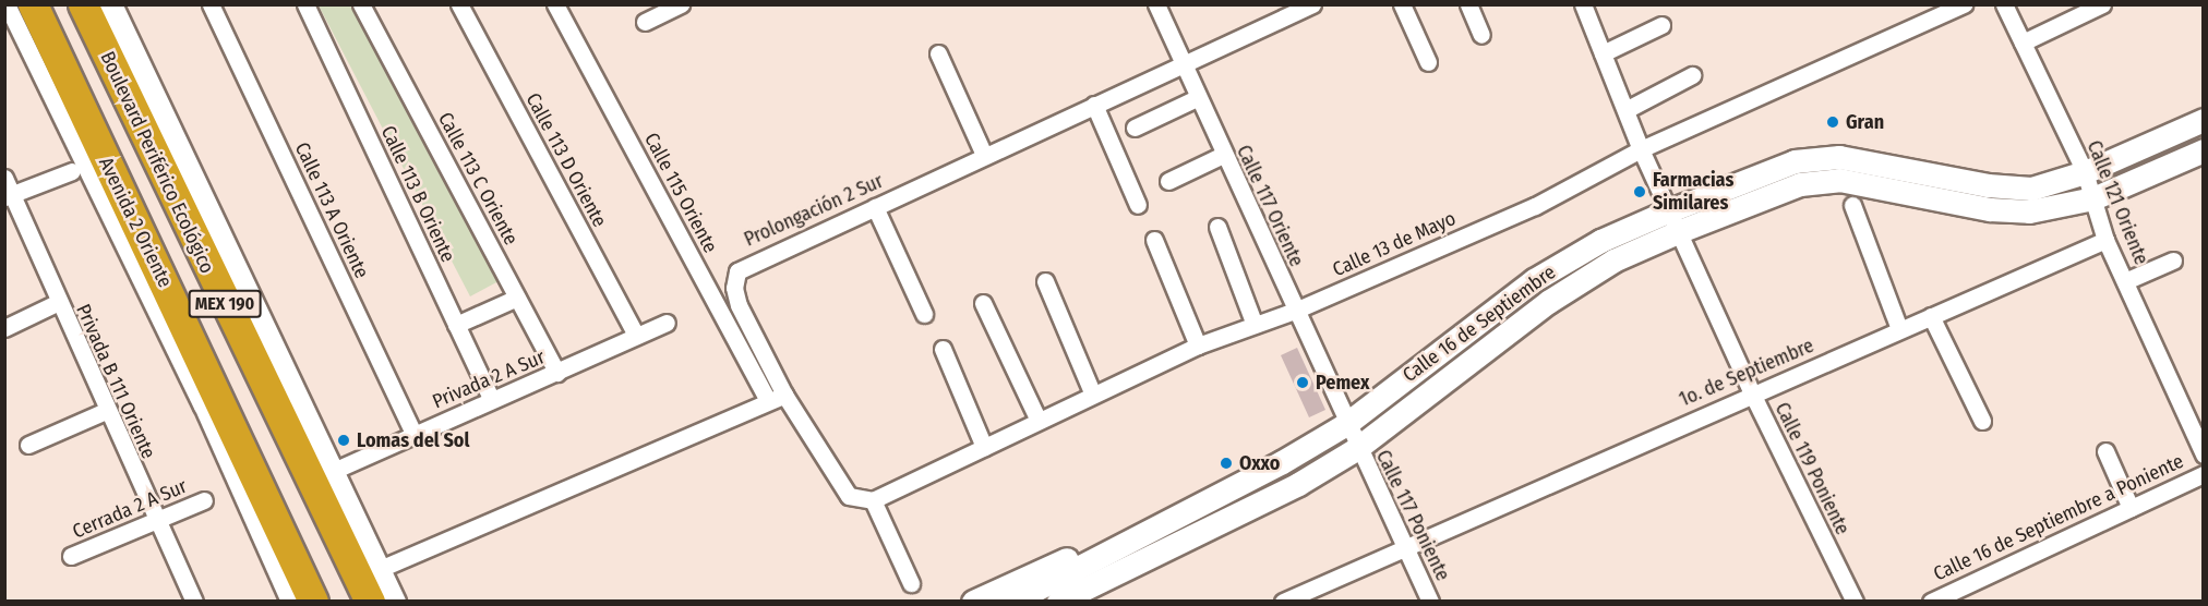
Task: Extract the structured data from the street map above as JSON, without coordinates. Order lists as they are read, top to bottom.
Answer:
{
  "streets": {
    "highway": ["Boulevard Periférico Ecológico", "MEX 190"],
    "main road": ["Calle 16 de Septiembre"],
    "street": [
      "Calle 113 D Oriente",
      "Calle 113 C Oriente",
      "Calle 115 Oriente",
      "Calle 113 B Oriente",
      "Calle 121 Oriente",
      "Calle 117 Oriente",
      "Calle 113 A Oriente",
      "Prolongación 2 Sur",
      "Avenida 2 Oriente",
      "Calle 13 de Mayo",
      "1o. de Septiembre",
      "Privada 2 A Sur",
      "Privada B 111 Oriente",
      "Calle 119 Poniente",
      "Cerrada 2 A Sur",
      "Calle 117 Poniente",
      "Calle 16 de Septiembre a Poniente"
    ]
  },
  "crossings": [
    ["Calle 113 D Oriente", "Privada 2 A Sur"],
    ["Calle 113 C Oriente", "Privada 2 A Sur"],
    ["Calle 113 B Oriente", "Privada 2 A Sur"],
    ["Calle 121 Oriente", "Calle 16 de Septiembre"],
    ["Calle 121 Oriente", "1o. de Septiembre"],
    ["Calle 117 Oriente", "Prolongación 2 Sur"],
    ["Calle 117 Oriente", "Calle 13 de Mayo"],
    ["Calle 117 Oriente", "Calle 16 de Septiembre"],
    ["Calle 117 Oriente", "Calle 117 Poniente"],
    ["Calle 113 A Oriente", "Privada 2 A Sur"],
    ["Avenida 2 Oriente", "MEX 190"],
    ["Calle 13 de Mayo", "Calle 119 Poniente"],
    ["Calle 16 de Septiembre", "Calle 119 Poniente"],
    ["Calle 16 de Septiembre", "Calle 117 Poniente"],
    ["1o. de Septiembre", "Calle 119 Poniente"],
    ["1o. de Septiembre", "Calle 117 Poniente"],
    ["Privada B 111 Oriente", "Cerrada 2 A Sur"]
  ],
  "places": [
    "Gran",
    "Farmacias Similares",
    "Pemex",
    "Lomas del Sol",
    "Oxxo"
  ]
}
